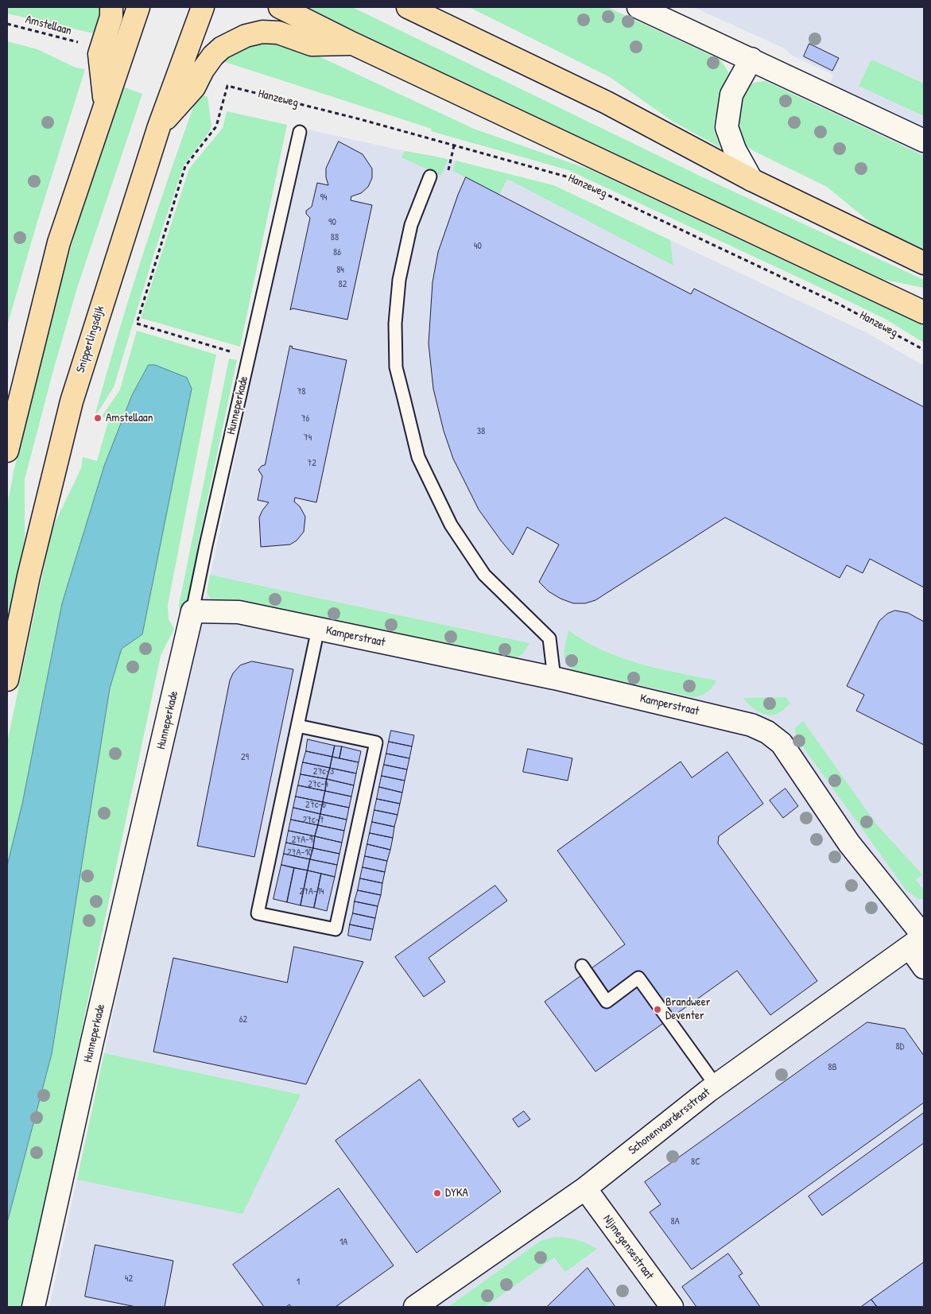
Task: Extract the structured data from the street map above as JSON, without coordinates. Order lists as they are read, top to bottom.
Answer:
{
  "streets": {
    "main road": ["Snipperlingsdijk"],
    "street": [
      "Hunneperkade",
      "Kamperstraat",
      "Schonenvaardersstraat",
      "Nijmegensestraat"
    ],
    "path": ["Amstellaan", "Hanzeweg"]
  },
  "crossings": [
    ["Hanzeweg", "Hunneperkade"],
    ["Hunneperkade", "Kamperstraat"],
    ["Kamperstraat", "Schonenvaardersstraat"],
    ["Schonenvaardersstraat", "Nijmegensestraat"]
  ],
  "places": ["Amstellaan", "Brandweer Deventer", "DYKA"],
  "house_numbers": [
    "94",
    "90",
    "88",
    "40",
    "86",
    "84",
    "82",
    "78",
    "76",
    "38",
    "74",
    "72",
    "29",
    "27c-3",
    "27c-4",
    "27c-6",
    "27c-7",
    "27A-9",
    "27A-10",
    "27A-14",
    "62",
    "8D",
    "8B",
    "8C",
    "8A",
    "1A",
    "42",
    "1"
  ]
}
